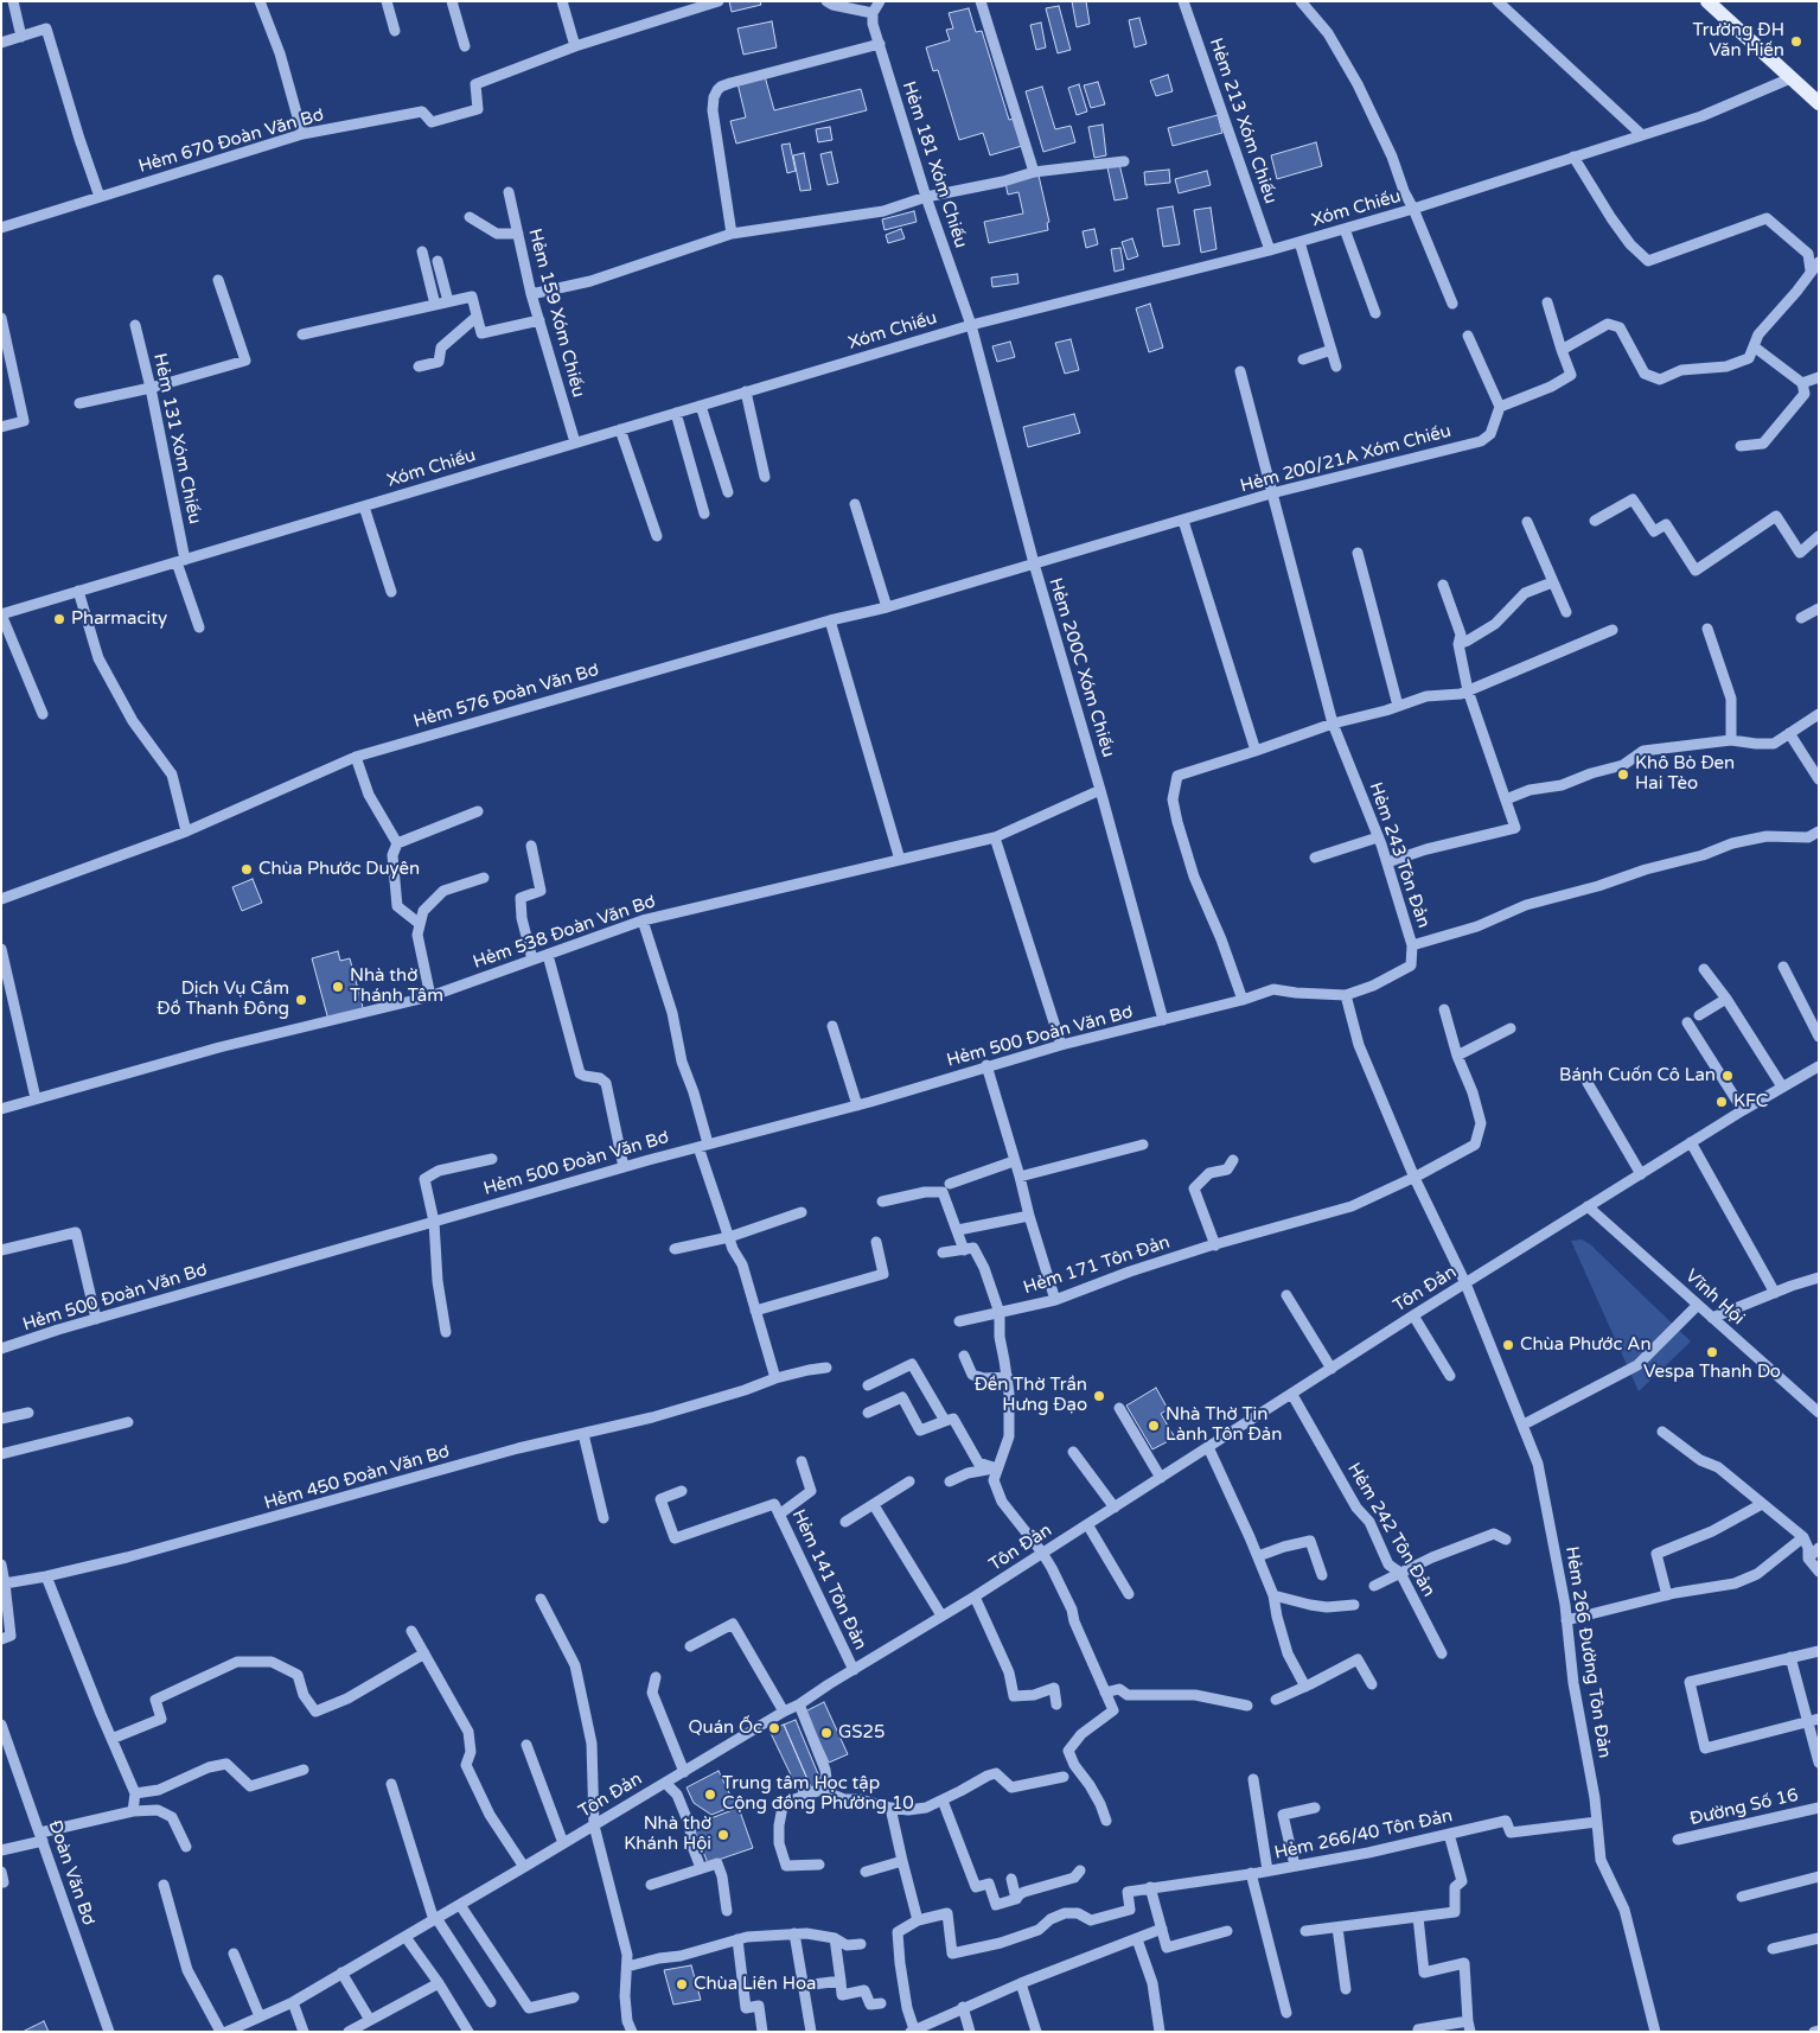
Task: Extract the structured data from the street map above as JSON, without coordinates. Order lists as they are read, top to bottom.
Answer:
{
  "streets": {
    "street": [
      "Hẻm 213 Xóm Chiếu",
      "Hẻm 670 Đoàn Văn Bơ",
      "Hẻm 181 Xóm Chiếu",
      "Xóm Chiếu",
      "Hẻm 159 Xóm Chiếu",
      "Hẻm 131 Xóm Chiếu",
      "Hẻm 200/21A Xóm Chiếu",
      "Hẻm 200C Xóm Chiếu",
      "Hẻm 576 Đoàn Văn Bơ",
      "Hẻm 243 Tôn Đản",
      "Hẻm 538 Đoàn Văn Bơ",
      "Hẻm 500 Đoàn Văn Bơ",
      "Hẻm 171 Tôn Đản",
      "Tôn Đản",
      "Vĩnh Hội",
      "Hẻm 450 Đoàn Văn Bơ",
      "Hẻm 242 Tôn Đản",
      "Hẻm 141 Tôn Đản",
      "Hẻm 266 Đường Tôn Đản",
      "Đường Số 16",
      "Hẻm 266/40 Tôn Đản",
      "Đoàn Văn Bơ"
    ]
  },
  "crossings": [
    ["Hẻm 213 Xóm Chiếu", "Xóm Chiếu"],
    ["Hẻm 181 Xóm Chiếu", "Xóm Chiếu"],
    ["Hẻm 181 Xóm Chiếu", "Hẻm 200C Xóm Chiếu"],
    ["Xóm Chiếu", "Hẻm 159 Xóm Chiếu"],
    ["Xóm Chiếu", "Hẻm 131 Xóm Chiếu"],
    ["Xóm Chiếu", "Hẻm 200C Xóm Chiếu"],
    ["Hẻm 200/21A Xóm Chiếu", "Hẻm 200C Xóm Chiếu"],
    ["Hẻm 200/21A Xóm Chiếu", "Hẻm 576 Đoàn Văn Bơ"],
    ["Hẻm 200/21A Xóm Chiếu", "Hẻm 243 Tôn Đản"],
    ["Hẻm 200C Xóm Chiếu", "Hẻm 576 Đoàn Văn Bơ"],
    ["Hẻm 200C Xóm Chiếu", "Hẻm 243 Tôn Đản"],
    ["Hẻm 200C Xóm Chiếu", "Hẻm 538 Đoàn Văn Bơ"],
    ["Hẻm 200C Xóm Chiếu", "Hẻm 500 Đoàn Văn Bơ"],
    ["Hẻm 243 Tôn Đản", "Hẻm 500 Đoàn Văn Bơ"],
    ["Tôn Đản", "Vĩnh Hội"],
    ["Tôn Đản", "Hẻm 242 Tôn Đản"],
    ["Tôn Đản", "Hẻm 141 Tôn Đản"],
    ["Tôn Đản", "Hẻm 266 Đường Tôn Đản"],
    ["Hẻm 266 Đường Tôn Đản", "Hẻm 266/40 Tôn Đản"]
  ],
  "places": [
    "Trường ĐH Văn Hiến",
    "Pharmacity",
    "Khô Bò Đen Hai Tèo",
    "Chùa Phước Duyên",
    "Nhà thờ Thánh Tâm",
    "Dịch Vụ Cầm Đồ Thanh Đông",
    "Bánh Cuốn Cô Lan",
    "KFC",
    "Chùa Phước An",
    "Vespa Thanh Do",
    "Đền Thờ Trần Hưng Đạo",
    "Nhà Thờ Tin Lành Tôn Đản",
    "Quán Ốc",
    "GS25",
    "Trung tâm Học tập Cộng đồng Phường 10",
    "Nhà thờ Khánh Hội",
    "Chùa Liên Hoa"
  ]
}
